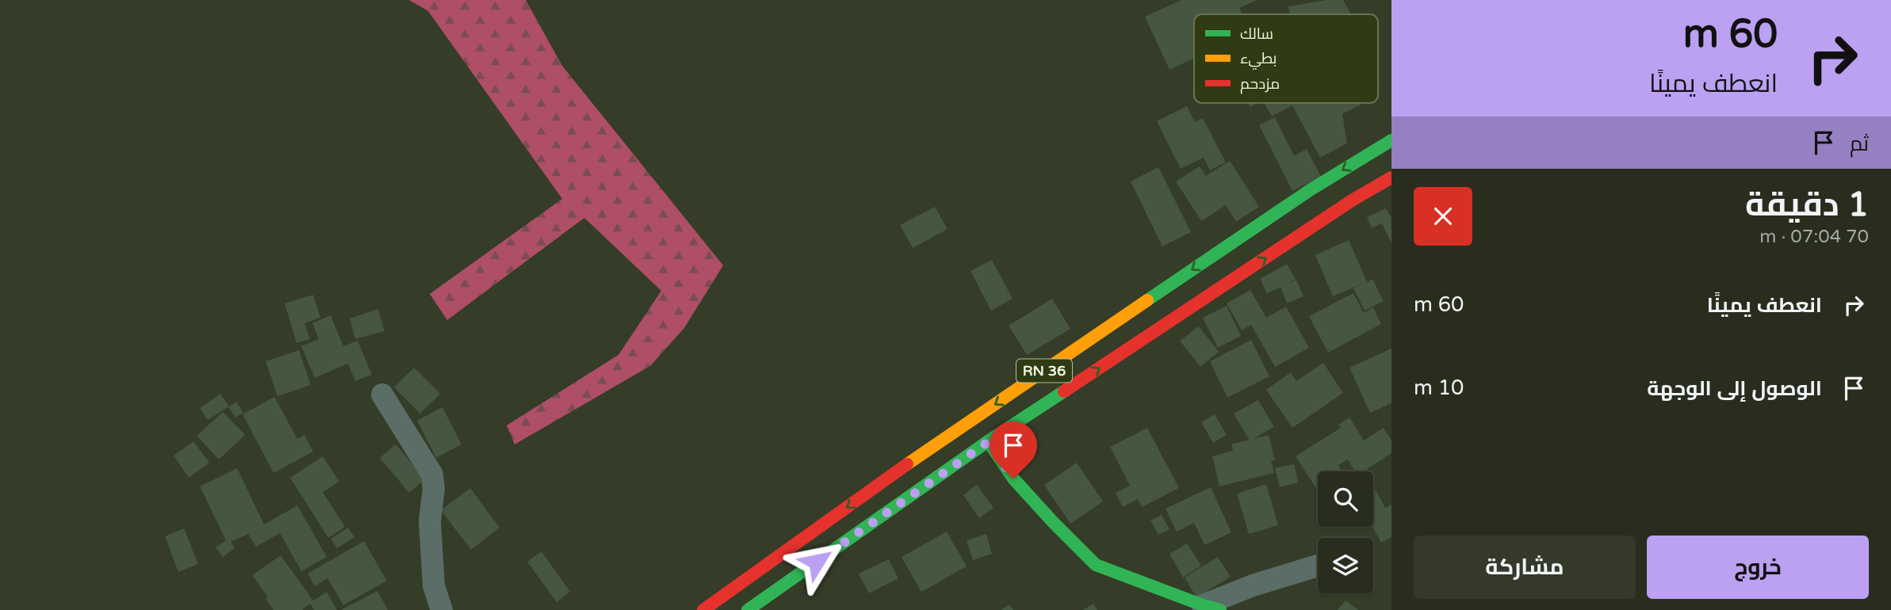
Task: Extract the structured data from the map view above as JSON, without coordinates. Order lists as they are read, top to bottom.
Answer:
{
  "streets": {
    "main road": ["RN 36"]
  },
  "legend": ["سالك", "بطيء", "مزدحم"],
  "page": {
    "turn": ["60 m", "انعطف يمينًا"],
    "then": "ثم",
    "heading": ["1 دقيقة", "70 m · 07:04"],
    "list": [
      {
        "name": "انعطف يمينًا",
        "value": "60 m"
      },
      {
        "name": "الوصول إلى الوجهة",
        "value": "10 m"
      }
    ],
    "buttons": ["خروج", "مشاركة"]
  }
}
